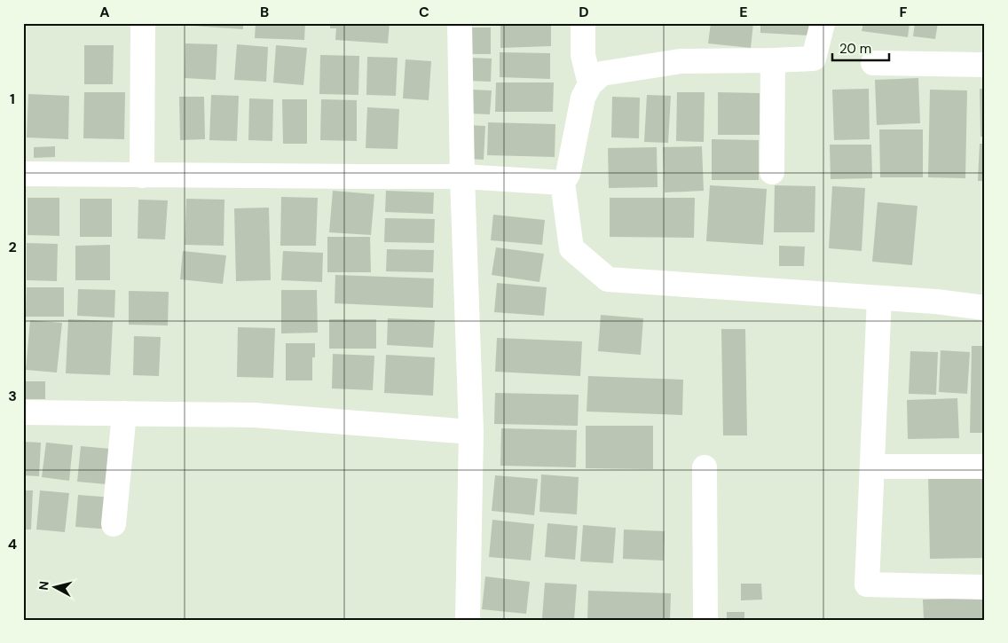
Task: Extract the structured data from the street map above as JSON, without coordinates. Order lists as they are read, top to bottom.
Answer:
{
  "scale_bar": "20 m",
  "north": "left",
  "grid": {
    "columns": [
      "A",
      "B",
      "C",
      "D",
      "E",
      "F"
    ],
    "rows": [
      "1",
      "2",
      "3",
      "4"
    ]
  }
}
